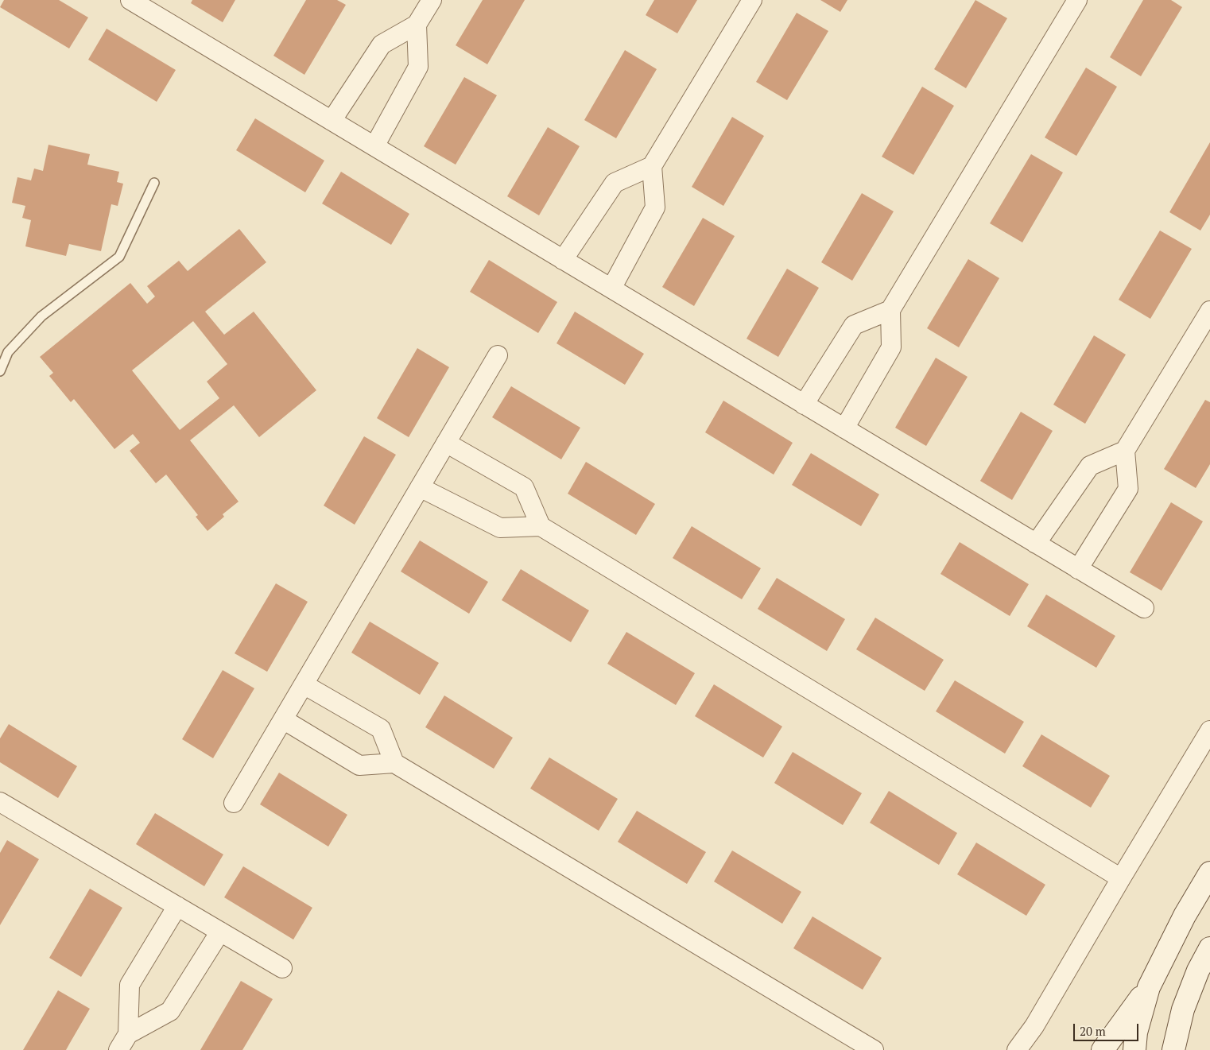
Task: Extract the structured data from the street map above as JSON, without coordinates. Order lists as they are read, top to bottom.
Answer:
{
  "scale_bar": "20 m"
}
